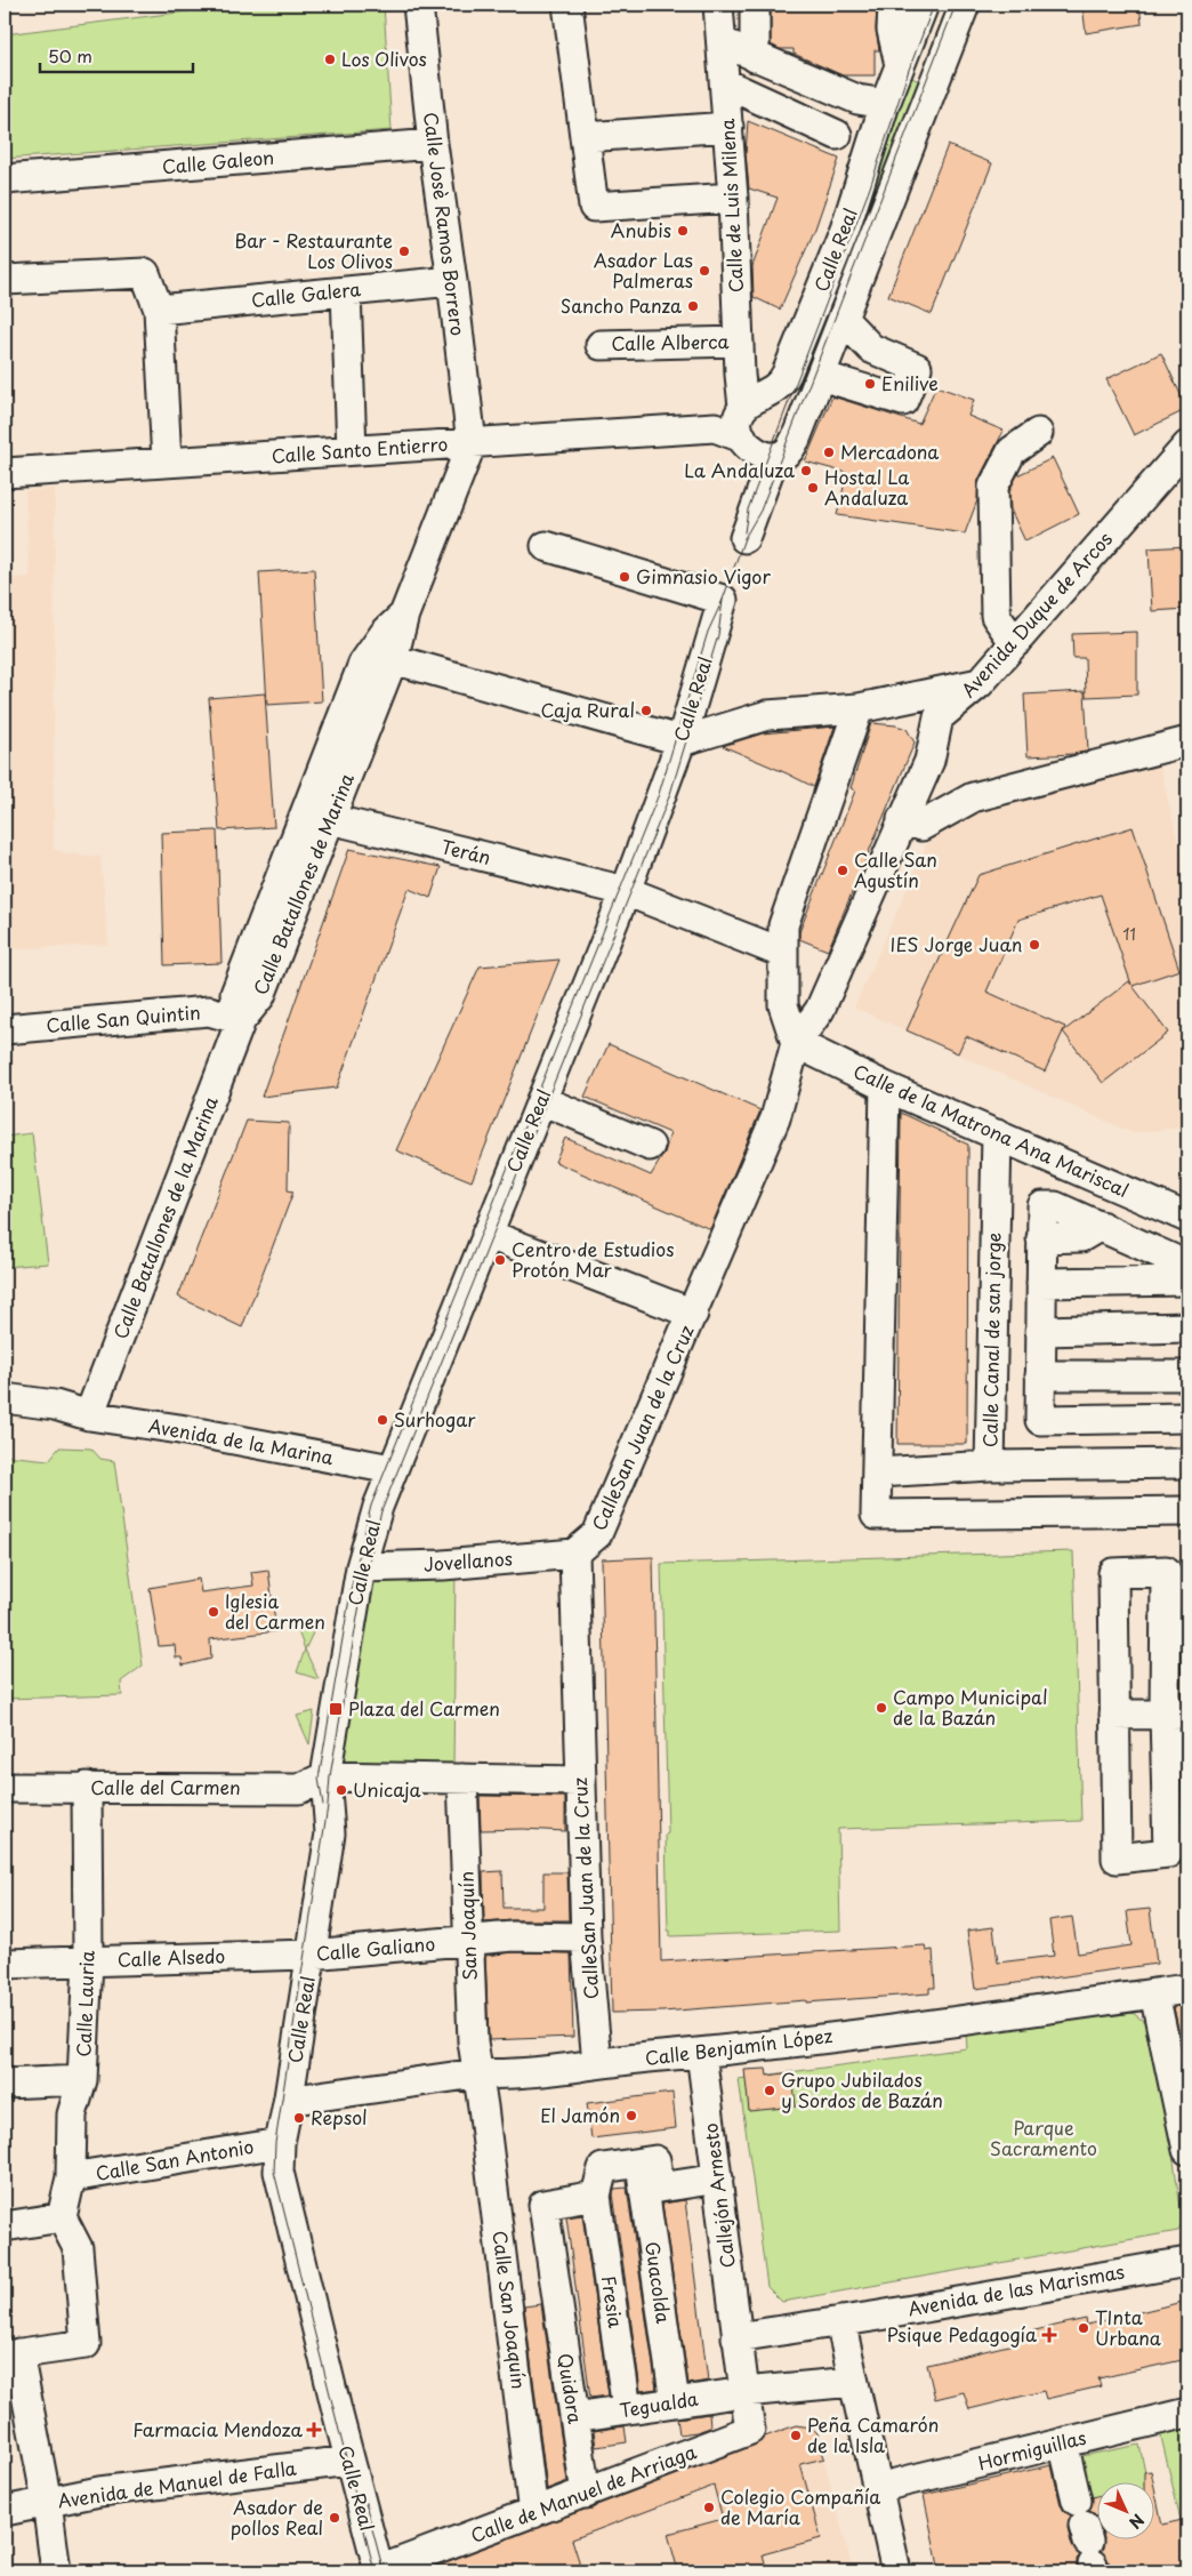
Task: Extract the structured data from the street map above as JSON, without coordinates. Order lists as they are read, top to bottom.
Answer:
{
  "streets": {
    "street": [
      "Calle Galeon",
      "Calle de Luis Milena",
      "Calle Josè Ramos Borrero",
      "Calle Real",
      "Calle Galera",
      "Calle Alberca",
      "Calle Santo Entierro",
      "Avenida Duque de Arcos",
      "Terán",
      "Calle Batallones de Marina",
      "Calle San Quintin",
      "Calle de la Matrona Ana Mariscal",
      "Calle Batallones de la Marina",
      "Calle Canal de san jorge",
      "CalleSan Juan de la Cruz",
      "Avenida de la Marina",
      "Jovellanos",
      "Calle del Carmen",
      "San Joaquín",
      "Calle Galiano",
      "Calle Alsedo",
      "Calle Lauria",
      "Calle Benjamín López",
      "Calle San Antonio",
      "Callejón Arnesto",
      "Guacolda",
      "Avenida de las Marismas",
      "Fresia",
      "Calle San Joaquín",
      "Quidora",
      "Tegualda",
      "Hormiguillas",
      "Avenida de Manuel de Falla",
      "Calle de Manuel de Arriaga"
    ]
  },
  "crossings": [
    ["Calle Galeon", "Calle Josè Ramos Borrero"],
    ["Calle de Luis Milena", "Calle Real"],
    ["Calle de Luis Milena", "Calle Alberca"],
    ["Calle Josè Ramos Borrero", "Calle Galera"],
    ["Calle Josè Ramos Borrero", "Calle Santo Entierro"],
    ["Calle Real", "Calle Santo Entierro"],
    ["Calle Real", "Terán"],
    ["Calle Real", "Avenida de la Marina"],
    ["Calle Real", "Jovellanos"],
    ["Calle Real", "Calle del Carmen"],
    ["Calle Real", "Calle Galiano"],
    ["Calle Real", "Calle Alsedo"],
    ["Calle Real", "Calle Benjamín López"],
    ["Calle Real", "Calle San Antonio"],
    ["Calle Real", "Avenida de Manuel de Falla"],
    ["Calle Real", "Calle de Manuel de Arriaga"],
    ["Avenida Duque de Arcos", "Calle de la Matrona Ana Mariscal"],
    ["Avenida Duque de Arcos", "CalleSan Juan de la Cruz"],
    ["Terán", "Calle Batallones de Marina"],
    ["Calle Batallones de Marina", "Calle San Quintin"],
    ["Calle Batallones de Marina", "Calle Batallones de la Marina"],
    ["Calle San Quintin", "Calle Batallones de la Marina"],
    ["Calle de la Matrona Ana Mariscal", "Calle Canal de san jorge"],
    ["Calle de la Matrona Ana Mariscal", "CalleSan Juan de la Cruz"],
    ["Calle Batallones de la Marina", "Avenida de la Marina"],
    ["CalleSan Juan de la Cruz", "Jovellanos"],
    ["CalleSan Juan de la Cruz", "Calle Galiano"],
    ["CalleSan Juan de la Cruz", "Calle Benjamín López"],
    ["Calle del Carmen", "Calle Lauria"],
    ["San Joaquín", "Calle Galiano"],
    ["San Joaquín", "Calle Benjamín López"],
    ["San Joaquín", "Calle San Joaquín"],
    ["Calle Galiano", "Calle Alsedo"],
    ["Calle Alsedo", "Calle Lauria"],
    ["Calle Lauria", "Calle San Antonio"],
    ["Calle Benjamín López", "Callejón Arnesto"],
    ["Callejón Arnesto", "Avenida de las Marismas"],
    ["Guacolda", "Tegualda"],
    ["Fresia", "Quidora"],
    ["Fresia", "Tegualda"],
    ["Calle San Joaquín", "Calle de Manuel de Arriaga"],
    ["Quidora", "Tegualda"],
    ["Quidora", "Calle de Manuel de Arriaga"],
    ["Tegualda", "Calle de Manuel de Arriaga"]
  ],
  "parks": ["Parque Sacramento"],
  "places": {
    "other": [
      "Los Olivos",
      "Anubis",
      "Bar - Restaurante Los Olivos",
      "Asador Las Palmeras",
      "Sancho Panza",
      "Enilive",
      "Mercadona",
      "La Andaluza",
      "Hostal La Andaluza",
      "Gimnasio Vigor",
      "Caja Rural",
      "Calle San Agustín",
      "IES Jorge Juan",
      "Centro de Estudios Protón Mar",
      "Surhogar",
      "Iglesia del Carmen",
      "Campo Municipal de la Bazán",
      "Unicaja",
      "Grupo Jubilados y Sordos de Bazán",
      "El Jamón",
      "Repsol",
      "TInta Urbana",
      "Peña Camarón de la Isla",
      "Colegio Compañía de María",
      "Asador de pollos Real"
    ],
    "transit": ["Plaza del Carmen"],
    "health": ["Psique Pedagogía", "Farmacia Mendoza"]
  },
  "house_numbers": ["11"],
  "scale_bar": "50 m",
  "north": "bottom right"
}
